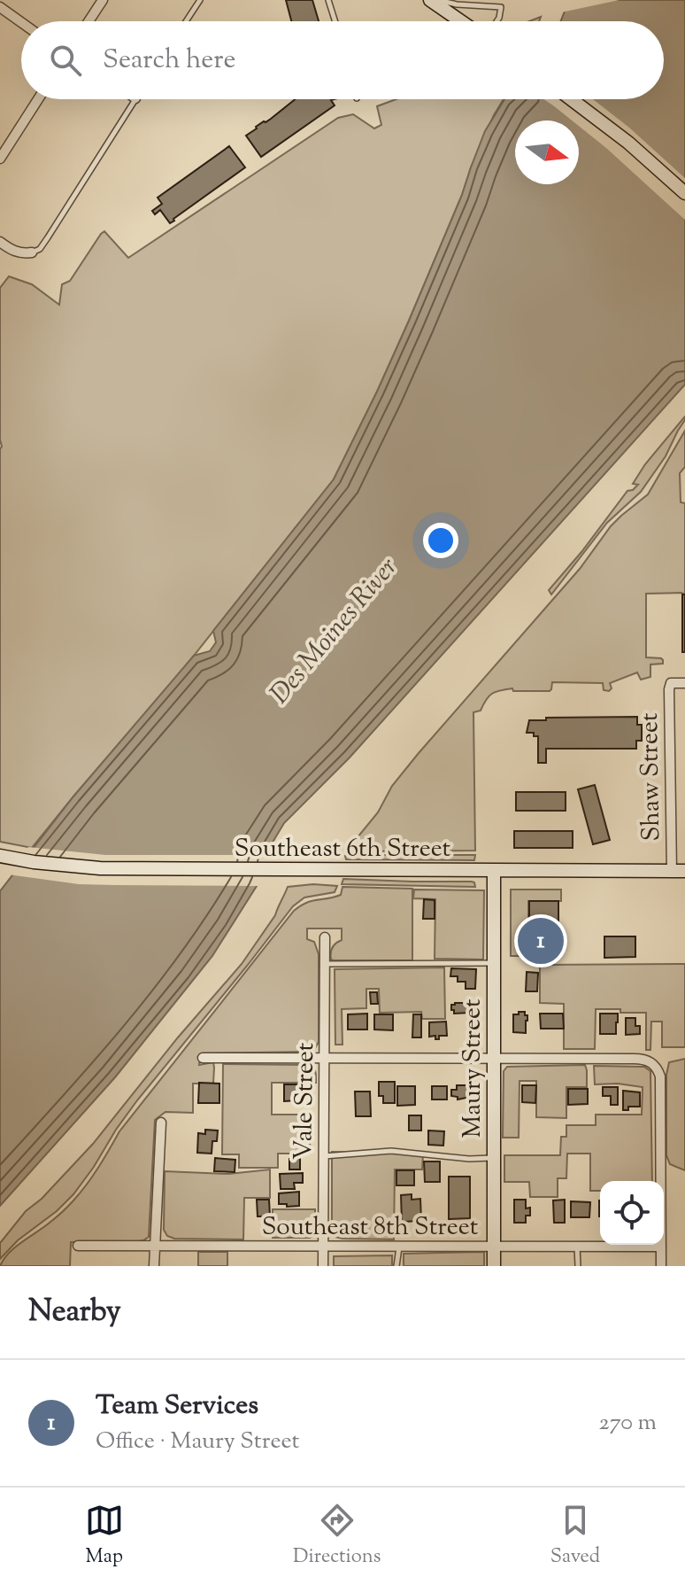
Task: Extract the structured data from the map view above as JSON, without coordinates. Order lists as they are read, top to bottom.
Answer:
{
  "streets": {
    "main road": ["Southeast 6th Street", "Maury Street"],
    "street": ["Shaw Street", "Vale Street", "Southeast 8th Street"]
  },
  "crossings": [
    ["Shaw Street", "Southeast 6th Street"],
    ["Southeast 6th Street", "Maury Street"],
    ["Maury Street", "Southeast 8th Street"],
    ["Vale Street", "Southeast 8th Street"]
  ],
  "water": ["Des Moines River"],
  "north": "right",
  "page": {
    "search": "Search here",
    "pins": "1",
    "heading": "Nearby",
    "list": [
      {
        "mark": "1",
        "name": "Team Services",
        "note": "Office · Maury Street",
        "value": "270 m"
      }
    ],
    "nav": ["Map", "Directions", "Saved"]
  }
}
